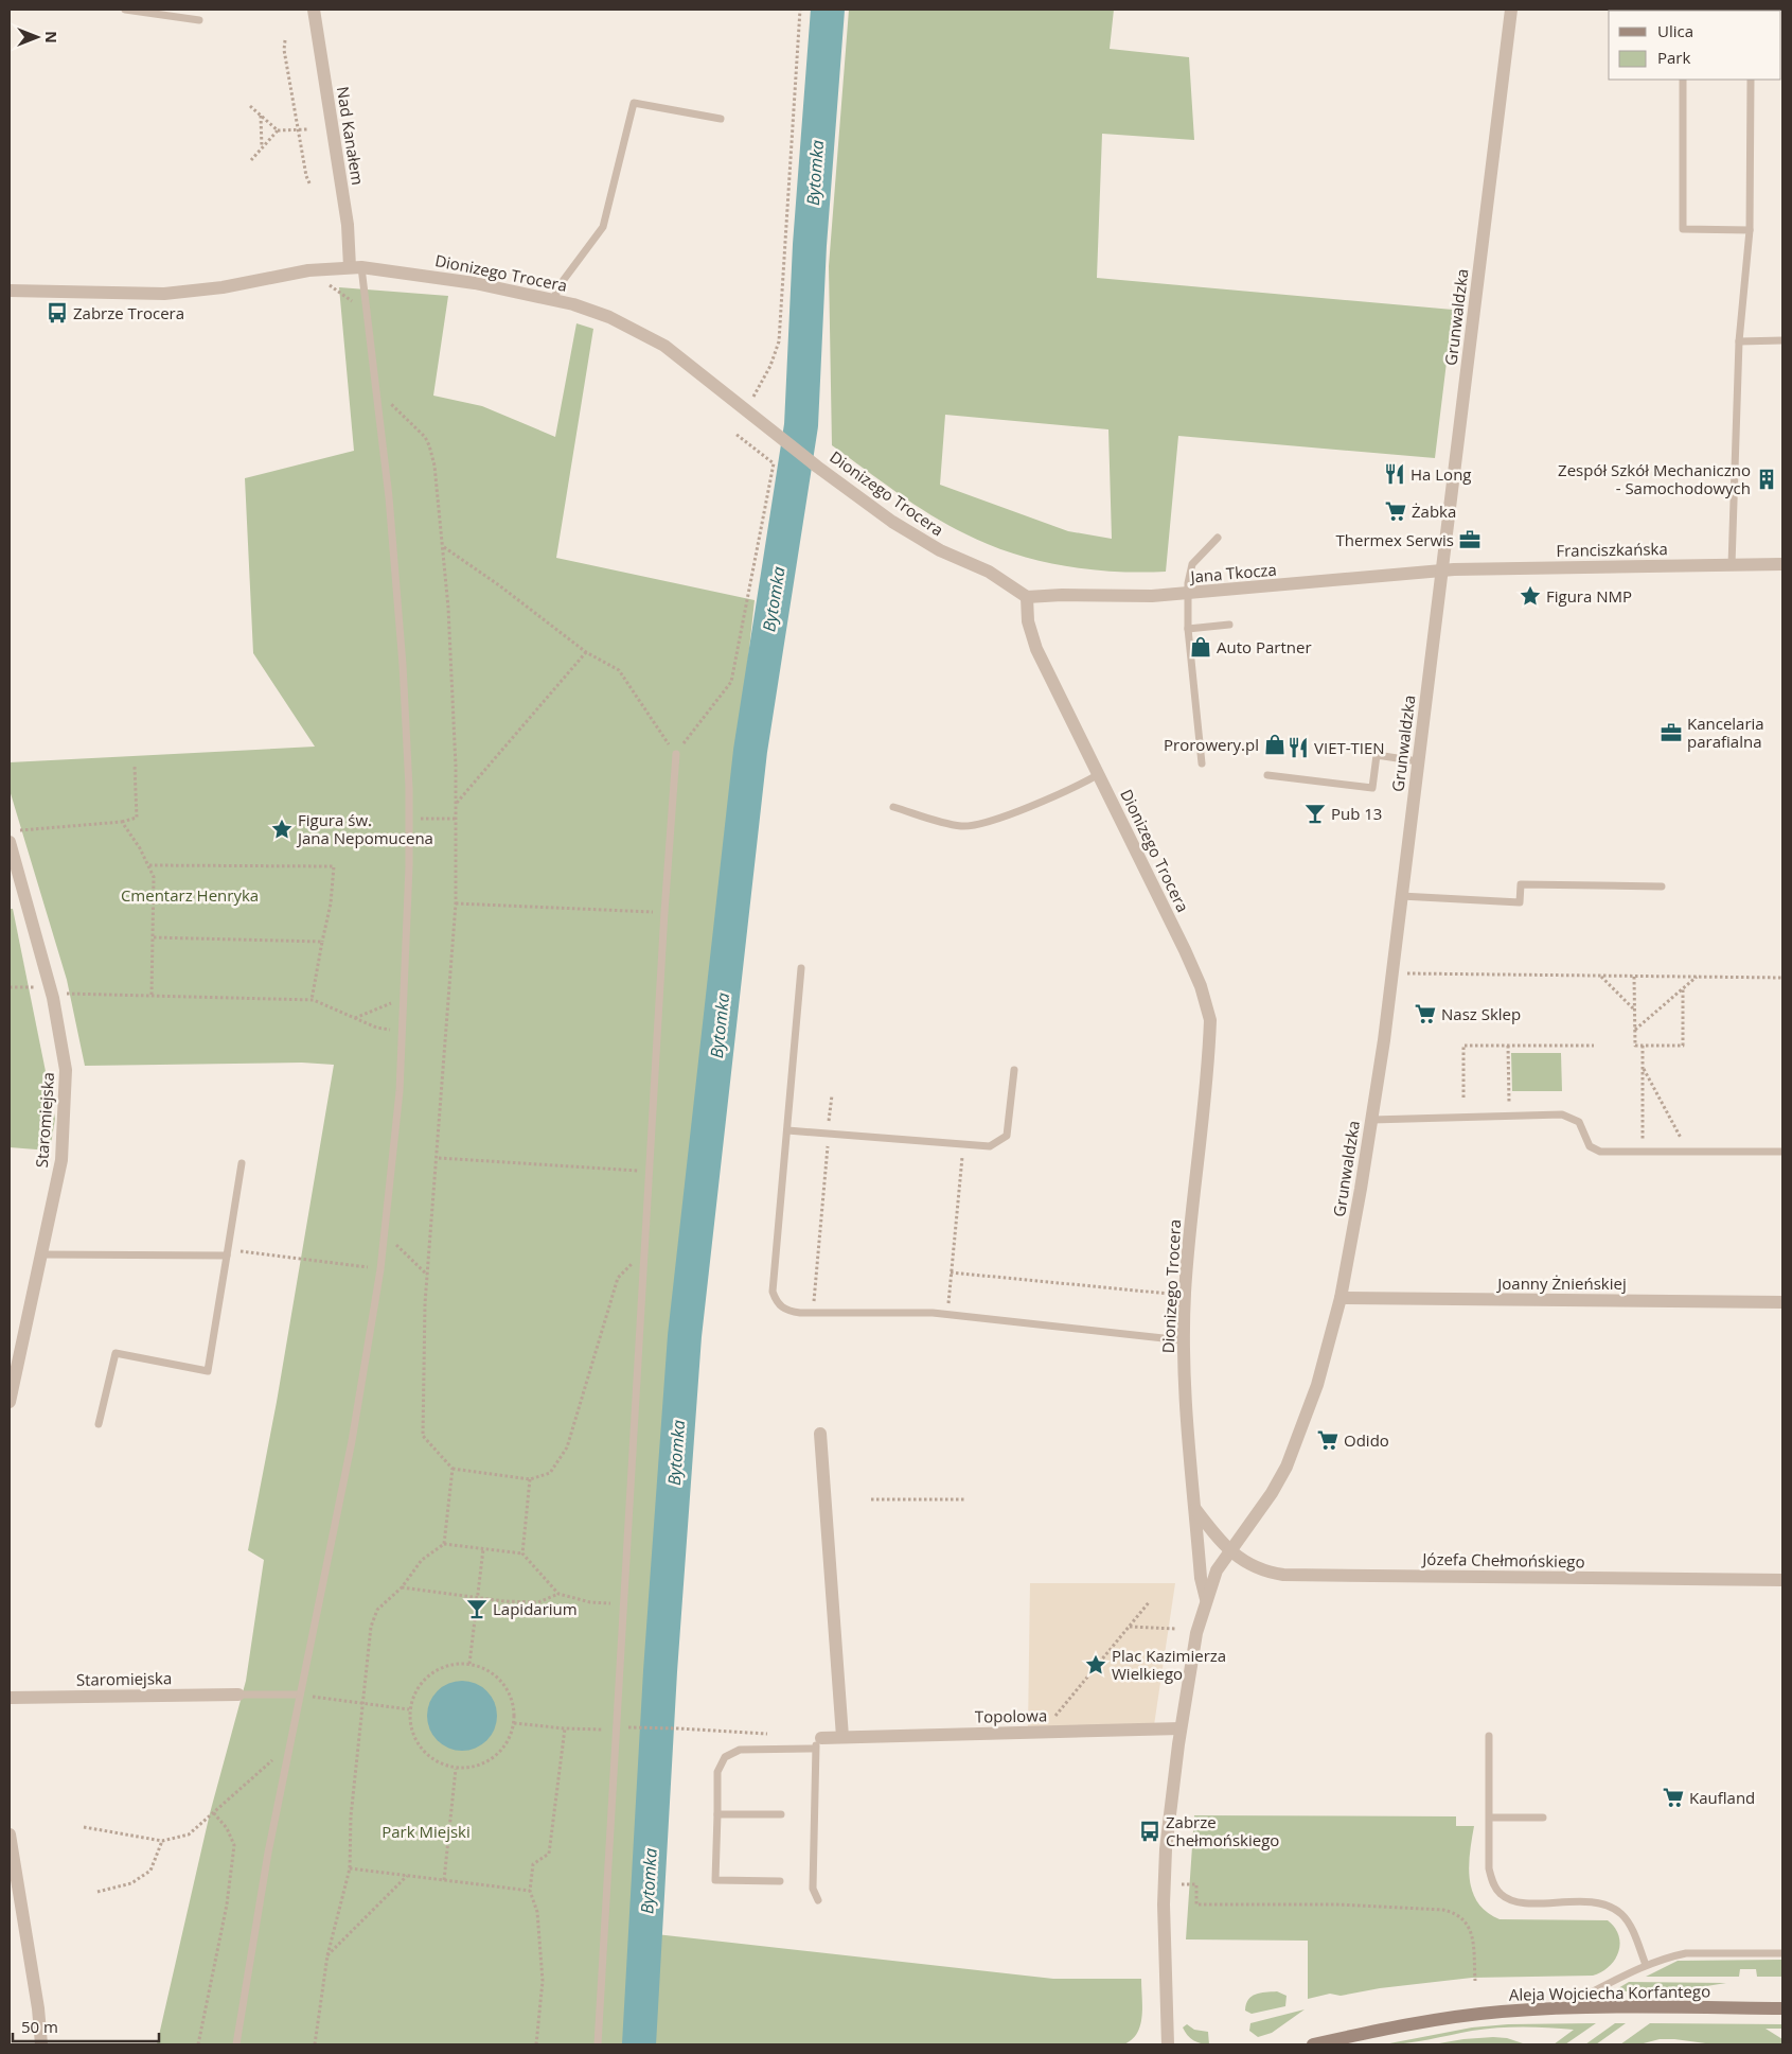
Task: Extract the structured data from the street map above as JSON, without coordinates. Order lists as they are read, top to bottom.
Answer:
{
  "streets": {
    "main road": ["Aleja Wojciecha Korfantego"],
    "street": [
      "Nad Kanałem",
      "Dionizego Trocera",
      "Grunwaldzka",
      "Franciszkańska",
      "Jana Tkocza",
      "Staromiejska",
      "Joanny Żnieńskiej",
      "Józefa Chełmońskiego",
      "Topolowa"
    ]
  },
  "crossings": [
    ["Nad Kanałem", "Dionizego Trocera"],
    ["Dionizego Trocera", "Grunwaldzka"],
    ["Dionizego Trocera", "Jana Tkocza"],
    ["Grunwaldzka", "Franciszkańska"],
    ["Grunwaldzka", "Jana Tkocza"],
    ["Grunwaldzka", "Joanny Żnieńskiej"],
    ["Grunwaldzka", "Józefa Chełmońskiego"],
    ["Grunwaldzka", "Topolowa"],
    ["Franciszkańska", "Jana Tkocza"]
  ],
  "water": ["Bytomka"],
  "parks": ["Cmentarz Henryka", "Park Miejski"],
  "places": {
    "bus stop": ["Zabrze Trocera", "Zabrze Chełmońskiego"],
    "restaurant": ["Ha Long", "VIET-TIEN"],
    "building": ["Zespół Szkół Mechaniczno - Samochodowych"],
    "supermarket": [
      "Żabka",
      "Nasz Sklep",
      "Odido",
      "Kaufland"
    ],
    "office": ["Thermex Serwis", "Kancelaria parafialna"],
    "place": ["Figura NMP", "Figura św. Jana Nepomucena", "Plac Kazimierza Wielkiego"],
    "shop": ["Auto Partner", "Prorowery.pl"],
    "bar": ["Pub 13", "Lapidarium"]
  },
  "legend": ["Ulica", "Park"],
  "scale_bar": "50 m",
  "north": "right"
}
